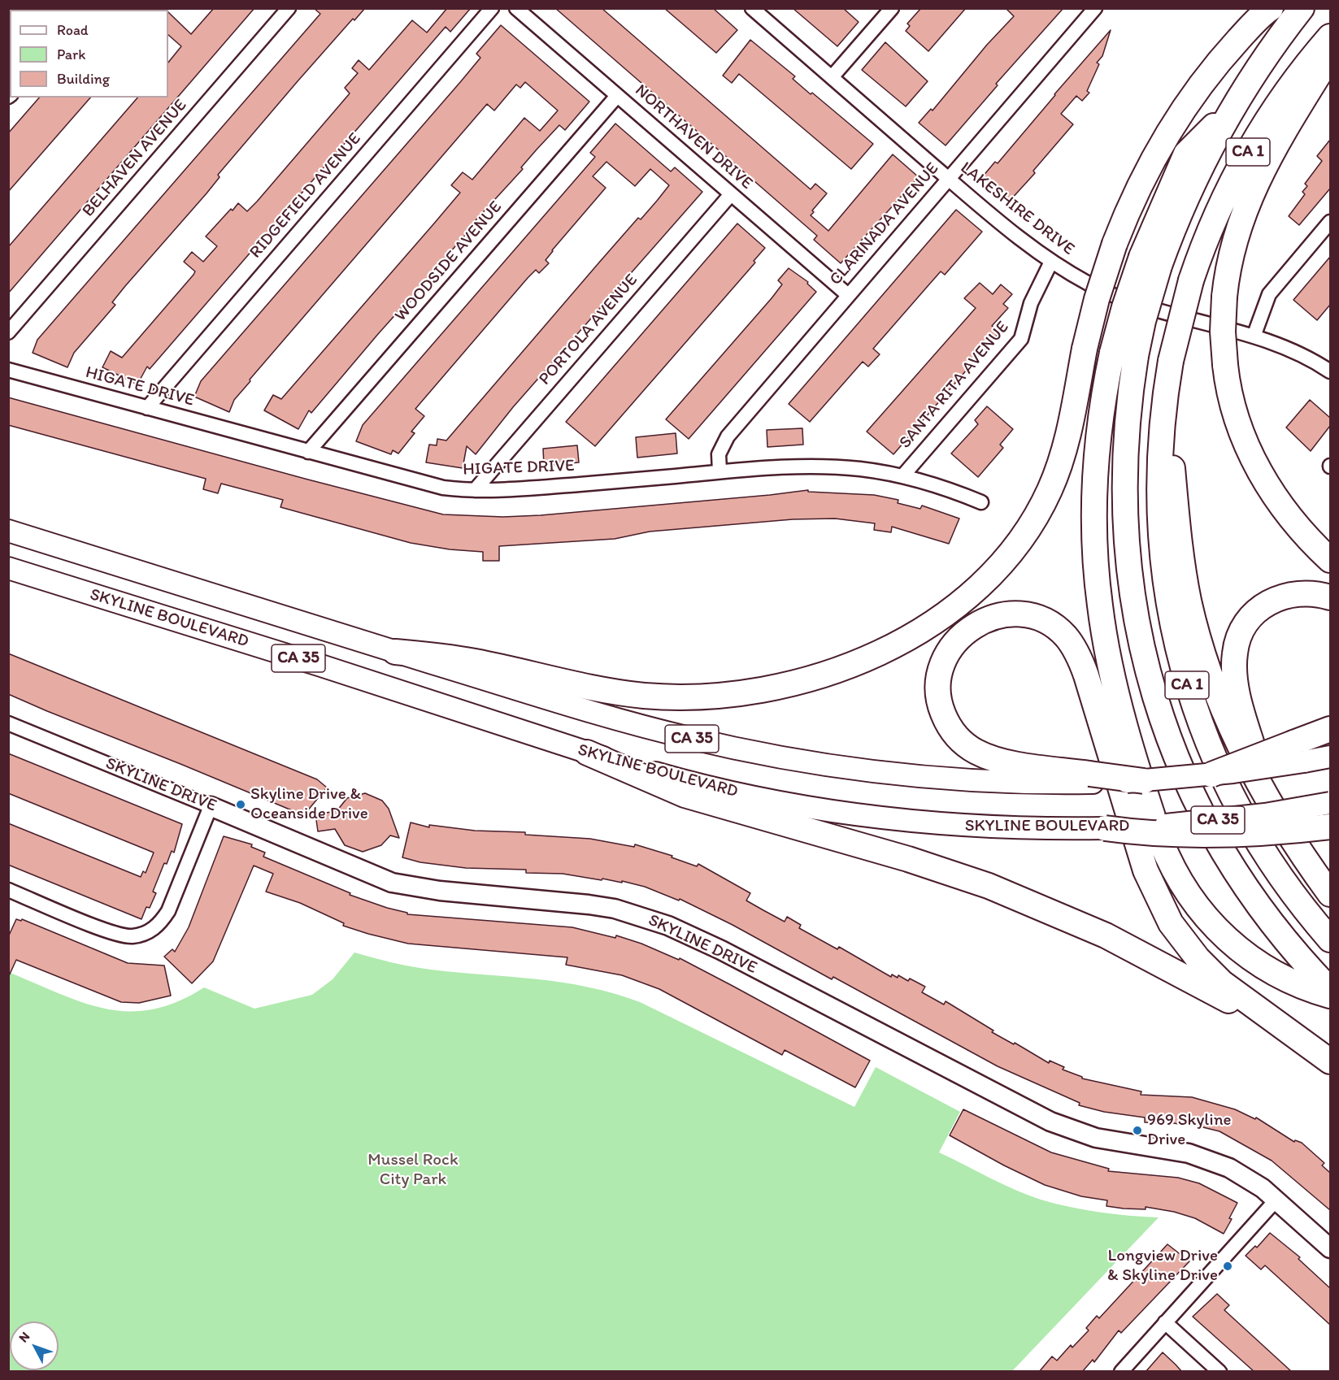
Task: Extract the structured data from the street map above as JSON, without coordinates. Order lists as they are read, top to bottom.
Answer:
{
  "streets": {
    "highway": ["CA 1"],
    "main road": ["SKYLINE BOULEVARD", "CA 35"],
    "street": [
      "NORTHAVEN DRIVE",
      "BELHAVEN AVENUE",
      "RIDGEFIELD AVENUE",
      "LAKESHIRE DRIVE",
      "CLARINADA AVENUE",
      "WOODSIDE AVENUE",
      "PORTOLA AVENUE",
      "SANTA RITA AVENUE",
      "HIGATE DRIVE",
      "SKYLINE DRIVE"
    ]
  },
  "crossings": [
    ["NORTHAVEN DRIVE", "CLARINADA AVENUE"],
    ["NORTHAVEN DRIVE", "WOODSIDE AVENUE"],
    ["NORTHAVEN DRIVE", "PORTOLA AVENUE"],
    ["RIDGEFIELD AVENUE", "HIGATE DRIVE"],
    ["LAKESHIRE DRIVE", "CLARINADA AVENUE"],
    ["LAKESHIRE DRIVE", "SANTA RITA AVENUE"],
    ["CLARINADA AVENUE", "HIGATE DRIVE"],
    ["WOODSIDE AVENUE", "HIGATE DRIVE"],
    ["PORTOLA AVENUE", "HIGATE DRIVE"],
    ["SANTA RITA AVENUE", "HIGATE DRIVE"]
  ],
  "parks": ["Mussel Rock City Park"],
  "places": ["Skyline Drive & Oceanside Drive", "969 Skyline Drive", "Longview Drive & Skyline Drive"],
  "legend": ["Road", "Park", "Building"],
  "north": "top left"
}
